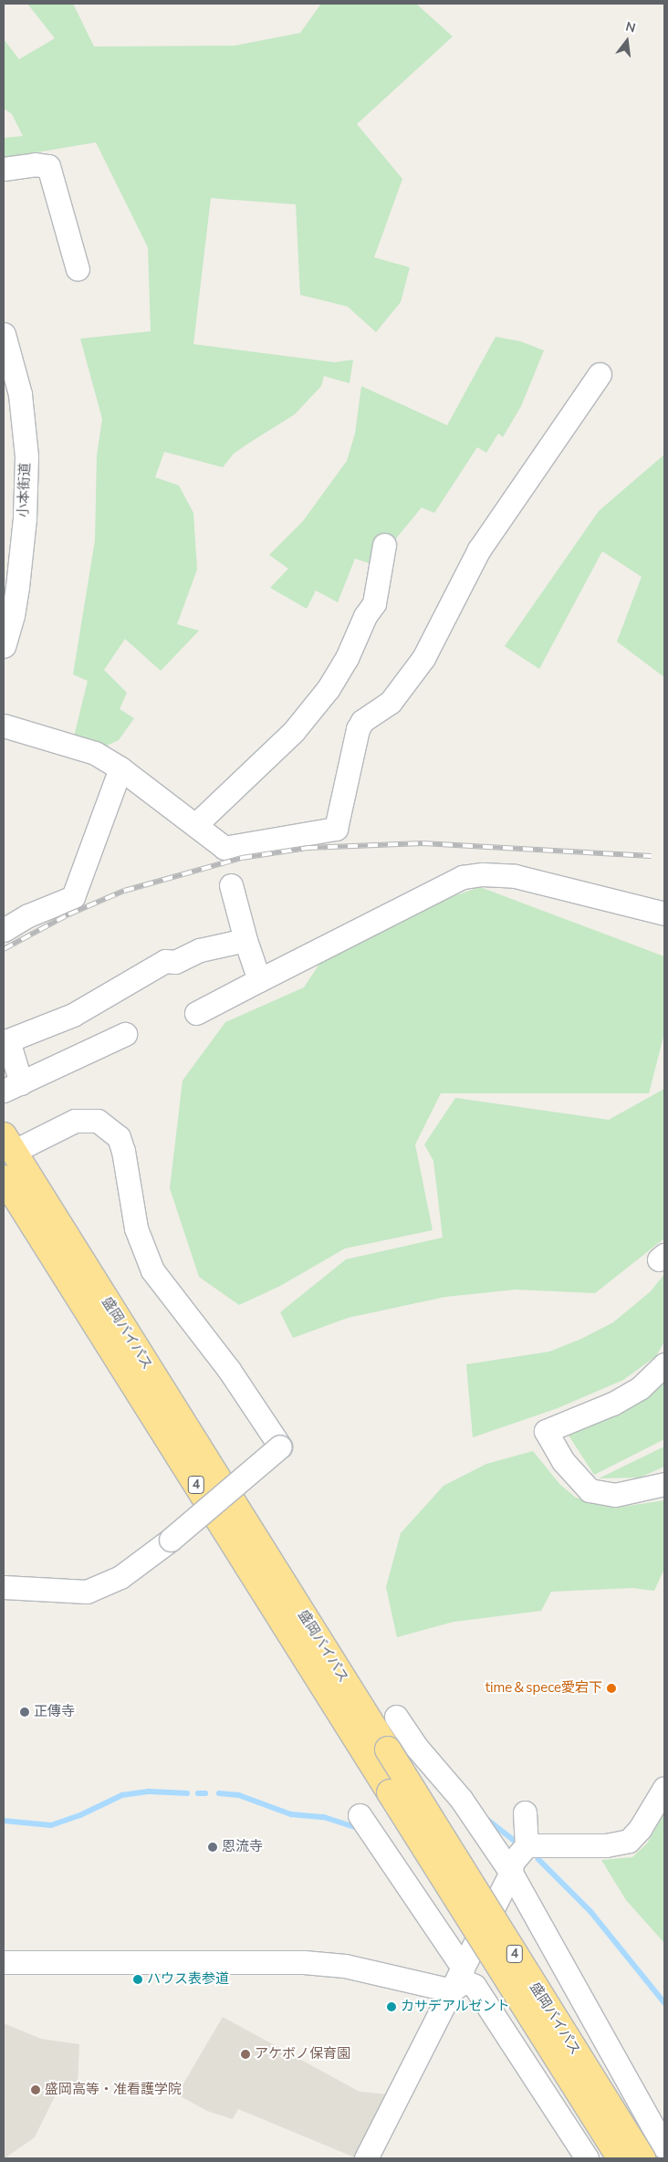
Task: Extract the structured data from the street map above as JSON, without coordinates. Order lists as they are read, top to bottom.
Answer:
{
  "streets": {
    "highway": ["盛岡バイパス", "4"],
    "street": ["小本街道"]
  },
  "places": [
    "time＆spece愛宕下",
    "正傳寺",
    "恩流寺",
    "ハウス表参道",
    "カサデアルゼント",
    "アケボノ保育園",
    "盛岡高等・准看護学院"
  ],
  "north": "top"
}
